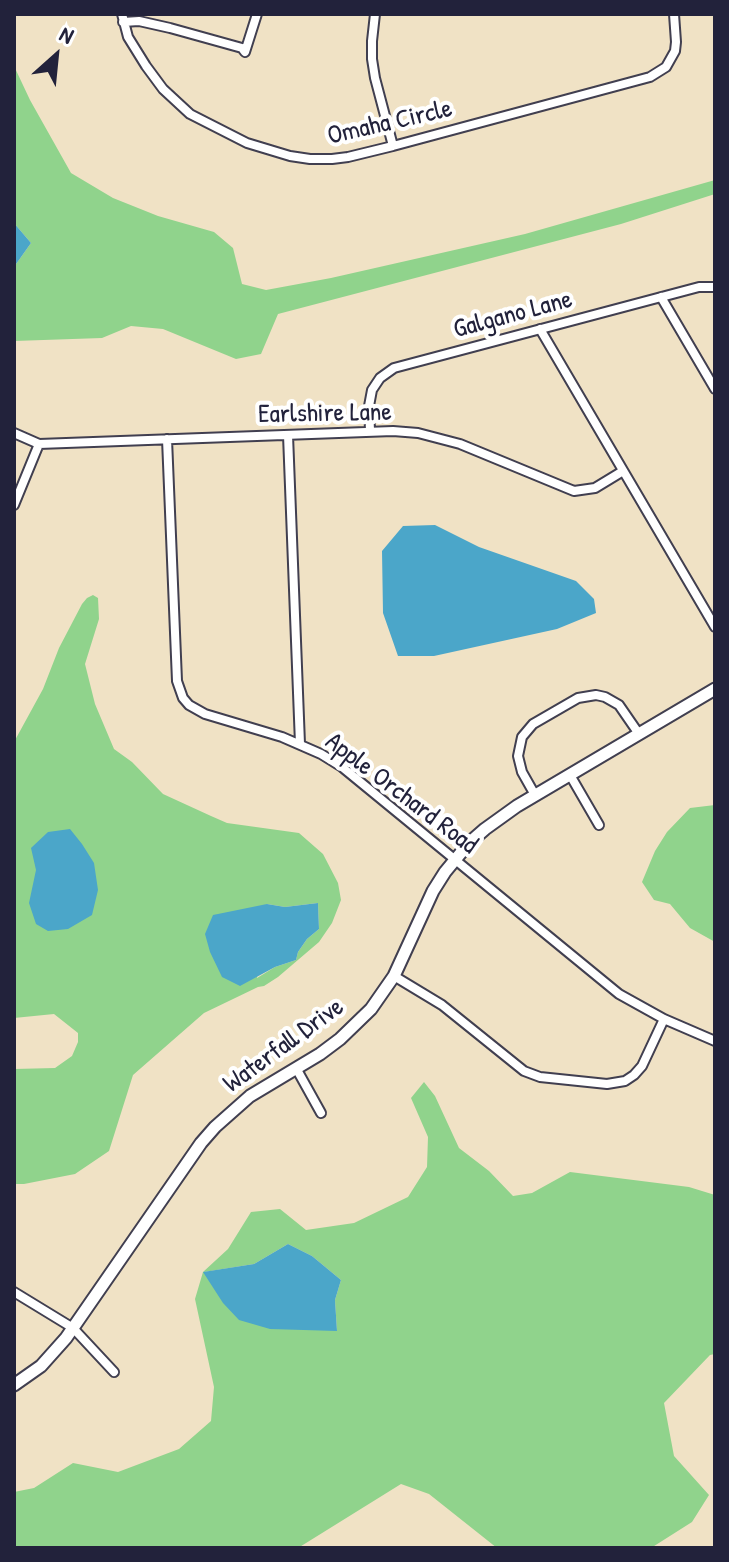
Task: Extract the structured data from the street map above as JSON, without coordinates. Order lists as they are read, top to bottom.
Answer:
{
  "streets": {
    "street": [
      "Omaha Circle",
      "Galgano Lane",
      "Earlshire Lane",
      "Apple Orchard Road",
      "Waterfall Drive"
    ]
  },
  "crossings": [
    ["Galgano Lane", "Earlshire Lane"],
    ["Earlshire Lane", "Apple Orchard Road"],
    ["Apple Orchard Road", "Waterfall Drive"]
  ],
  "north": "top right"
}
